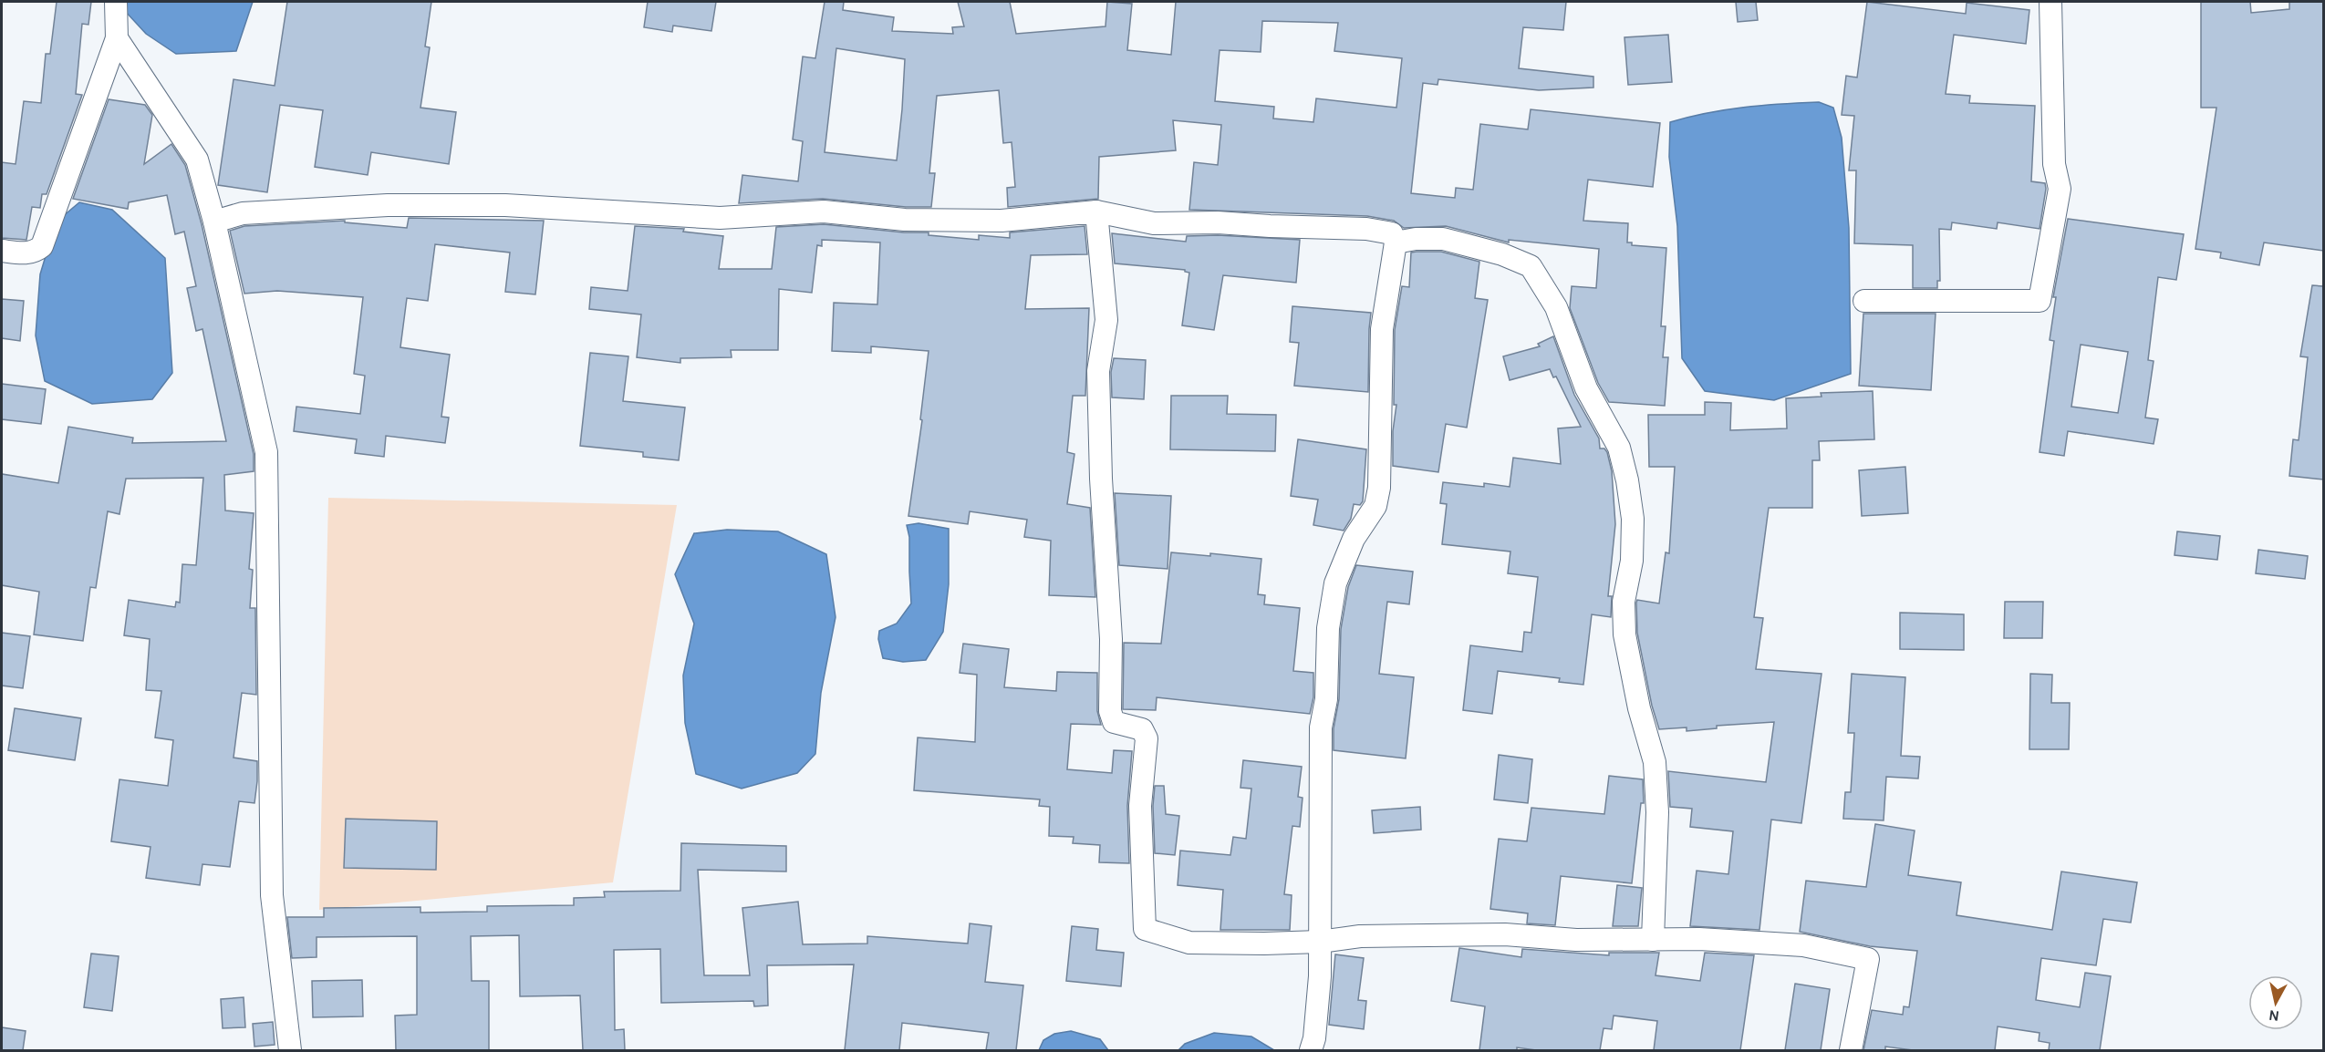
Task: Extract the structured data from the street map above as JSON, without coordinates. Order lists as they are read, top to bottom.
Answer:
{
  "north": "bottom"
}
